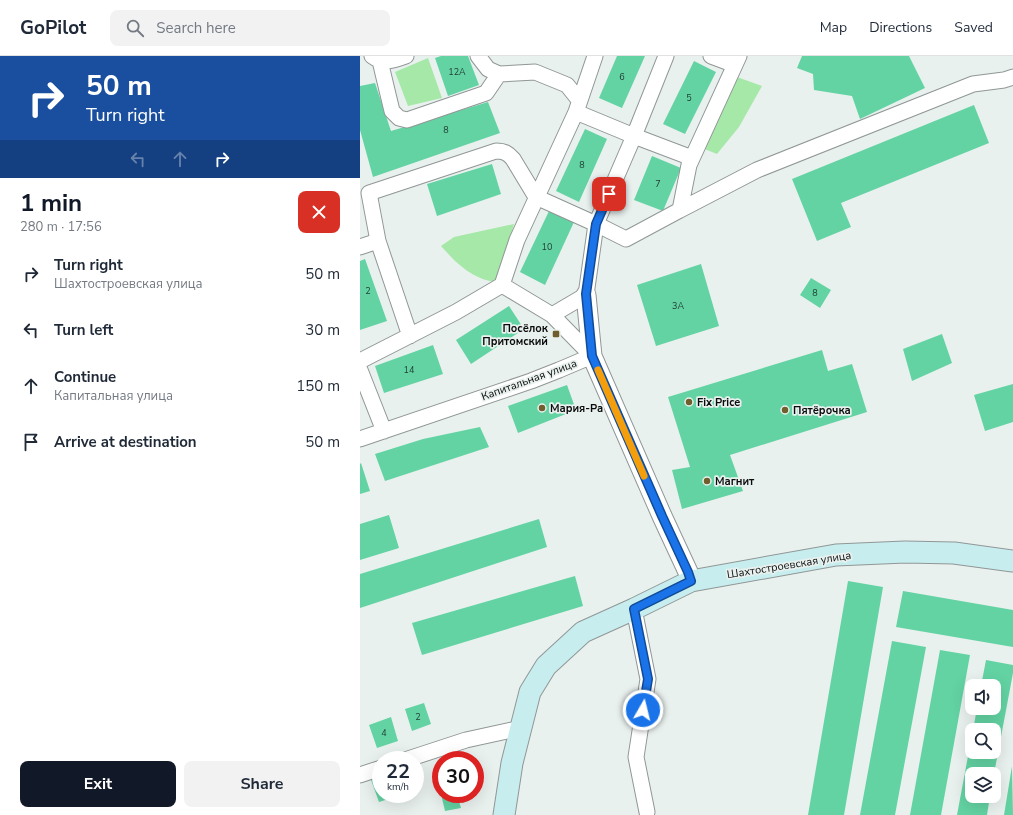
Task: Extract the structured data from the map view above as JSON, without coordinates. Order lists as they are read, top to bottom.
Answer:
{
  "streets": {
    "main road": ["Шахтостроевская улица"],
    "street": ["Капитальная улица"]
  },
  "places": {
    "transit": ["Посёлок Притомский"],
    "other": [
      "Fix Price",
      "Мария-Ра",
      "Пятёрочка",
      "Магнит"
    ]
  },
  "house_numbers": [
    "12А",
    "6",
    "5",
    "8",
    "8",
    "7",
    "10",
    "2",
    "8",
    "3А",
    "14",
    "2",
    "4"
  ],
  "page": {
    "header": "GoPilot",
    "search": "Search here",
    "nav": ["Map", "Directions", "Saved"],
    "turn": ["50 m", "Turn right"],
    "heading": ["1 min", "280 m · 17:56"],
    "list": [
      {
        "name": "Turn right",
        "note": "Шахтостроевская улица",
        "value": "50 m"
      },
      {
        "name": "Turn left",
        "value": "30 m"
      },
      {
        "name": "Continue",
        "note": "Капитальная улица",
        "value": "150 m"
      },
      {
        "name": "Arrive at destination",
        "value": "50 m"
      }
    ],
    "speed": "22 km/h",
    "limit": "30",
    "buttons": ["Exit", "Share"]
  }
}
